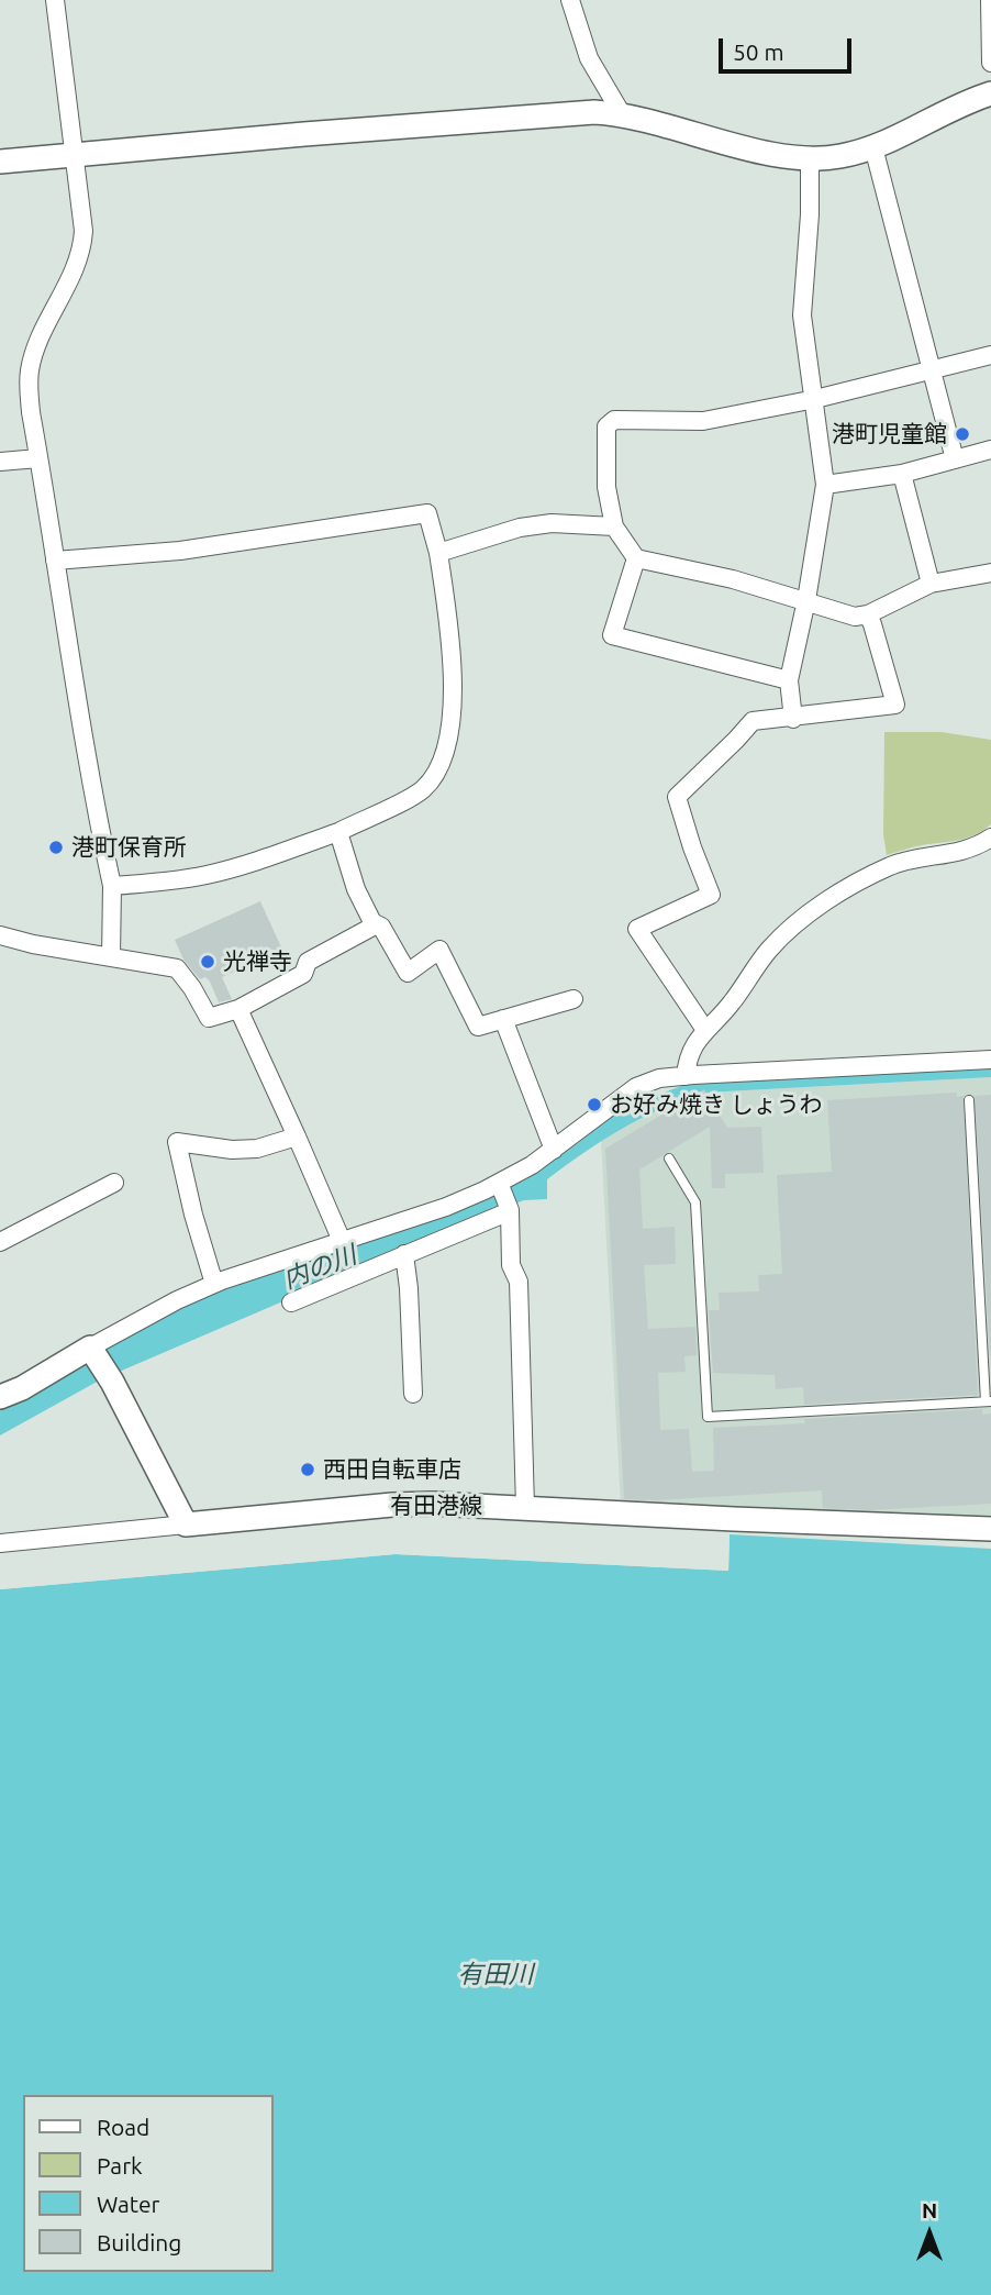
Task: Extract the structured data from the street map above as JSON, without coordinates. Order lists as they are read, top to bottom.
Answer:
{
  "streets": {
    "main road": ["有田港線"]
  },
  "water": ["内の川", "有田川"],
  "places": [
    "港町児童館",
    "港町保育所",
    "光禅寺",
    "お好み焼き しょうわ",
    "西田自転車店"
  ],
  "legend": [
    "Road",
    "Park",
    "Water",
    "Building"
  ],
  "scale_bar": "50 m",
  "north": "top"
}
